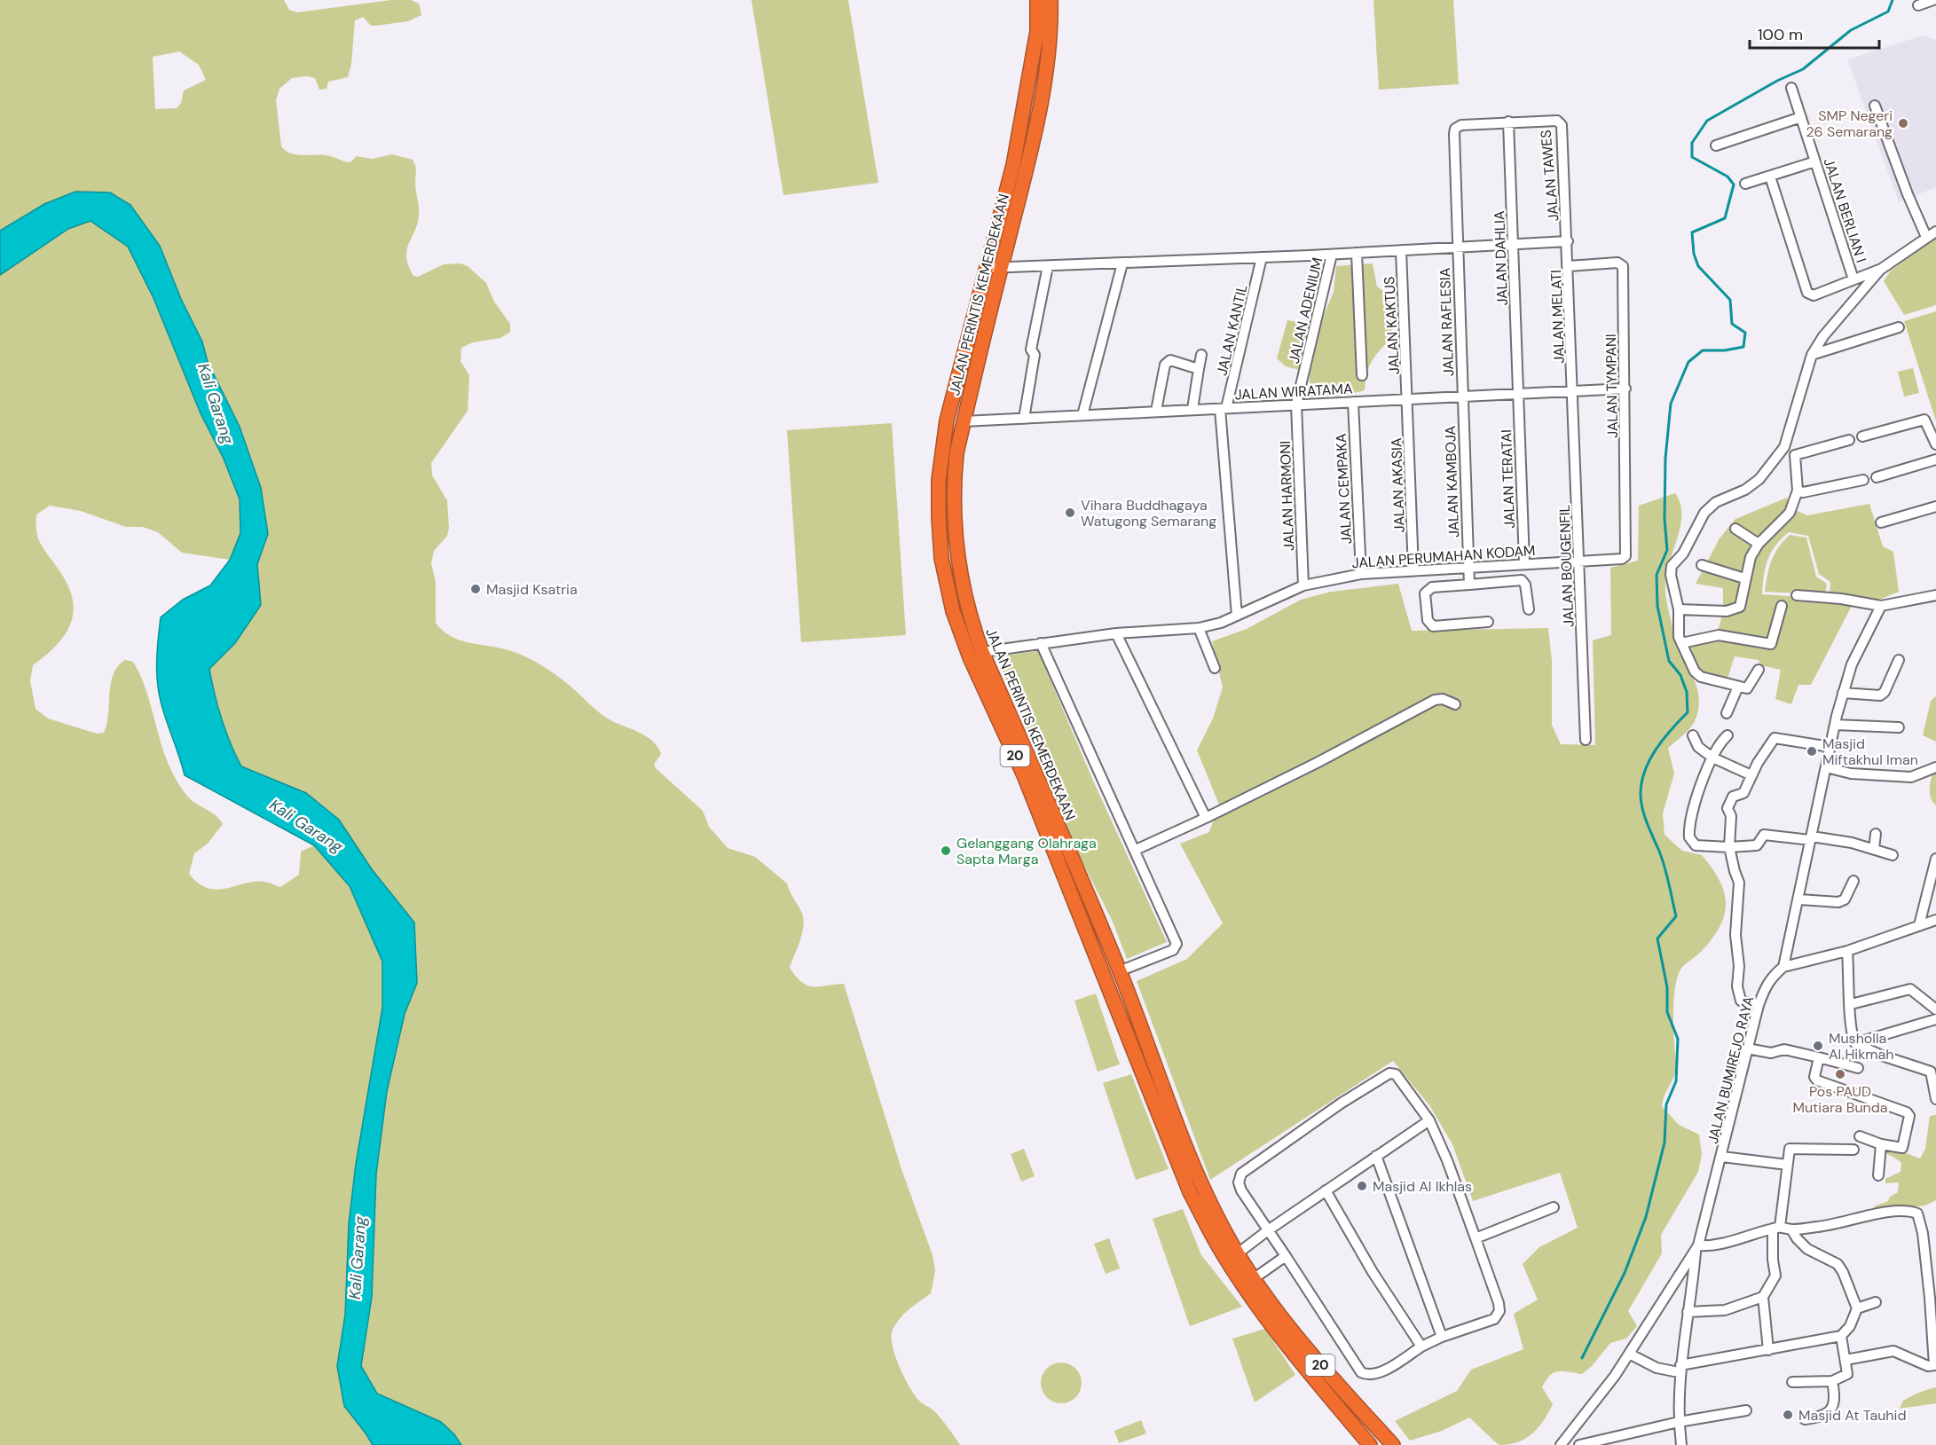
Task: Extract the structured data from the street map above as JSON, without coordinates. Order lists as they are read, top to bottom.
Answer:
{
  "streets": {
    "highway": ["JALAN PERINTIS KEMERDEKAAN", "20"],
    "street": [
      "JALAN TAWES",
      "JALAN BERLIAN I",
      "JALAN DAHLIA",
      "JALAN ADENIUM",
      "JALAN MELATI",
      "JALAN RAFLESIA",
      "JALAN KAKTUS",
      "JALAN KANTIL",
      "JALAN TYMPANI",
      "JALAN WIRATAMA",
      "JALAN TERATAI",
      "JALAN KAMBOJA",
      "JALAN AKASIA",
      "JALAN CEMPAKA",
      "JALAN HARMONI",
      "JALAN PERUMAHAN KODAM",
      "JALAN BOUGENFIL",
      "JALAN BUMIREJO RAYA"
    ]
  },
  "crossings": [
    ["JALAN TAWES", "JALAN DAHLIA"],
    ["JALAN TAWES", "JALAN MELATI"],
    ["JALAN DAHLIA", "JALAN WIRATAMA"],
    ["JALAN DAHLIA", "JALAN TERATAI"],
    ["JALAN PERINTIS KEMERDEKAAN", "JALAN WIRATAMA"],
    ["JALAN PERINTIS KEMERDEKAAN", "JALAN PERUMAHAN KODAM"],
    ["JALAN ADENIUM", "JALAN WIRATAMA"],
    ["JALAN ADENIUM", "JALAN HARMONI"],
    ["JALAN MELATI", "JALAN TYMPANI"],
    ["JALAN MELATI", "JALAN WIRATAMA"],
    ["JALAN MELATI", "JALAN BOUGENFIL"],
    ["JALAN RAFLESIA", "JALAN WIRATAMA"],
    ["JALAN RAFLESIA", "JALAN KAMBOJA"],
    ["JALAN KAKTUS", "JALAN WIRATAMA"],
    ["JALAN KAKTUS", "JALAN AKASIA"],
    ["JALAN KANTIL", "JALAN WIRATAMA"],
    ["JALAN KANTIL", "JALAN PERUMAHAN KODAM"],
    ["JALAN TYMPANI", "JALAN WIRATAMA"],
    ["JALAN TYMPANI", "JALAN PERUMAHAN KODAM"],
    ["JALAN WIRATAMA", "JALAN TERATAI"],
    ["JALAN WIRATAMA", "JALAN KAMBOJA"],
    ["JALAN WIRATAMA", "JALAN AKASIA"],
    ["JALAN WIRATAMA", "JALAN CEMPAKA"],
    ["JALAN WIRATAMA", "JALAN HARMONI"],
    ["JALAN WIRATAMA", "JALAN BOUGENFIL"],
    ["JALAN TERATAI", "JALAN PERUMAHAN KODAM"],
    ["JALAN KAMBOJA", "JALAN PERUMAHAN KODAM"],
    ["JALAN AKASIA", "JALAN PERUMAHAN KODAM"],
    ["JALAN CEMPAKA", "JALAN PERUMAHAN KODAM"],
    ["JALAN HARMONI", "JALAN PERUMAHAN KODAM"],
    ["JALAN PERUMAHAN KODAM", "JALAN BOUGENFIL"]
  ],
  "water": ["Kali Garang"],
  "places": [
    "SMP Negeri 26 Semarang",
    "Vihara Buddhagaya Watugong Semarang",
    "Masjid Ksatria",
    "Masjid Miftakhul Iman",
    "Gelanggang Olahraga Sapta Marga",
    "Musholla Al Hikmah",
    "Pos PAUD Mutiara Bunda",
    "Masjid Al Ikhlas",
    "Masjid At Tauhid"
  ],
  "scale_bar": "100 m"
}
